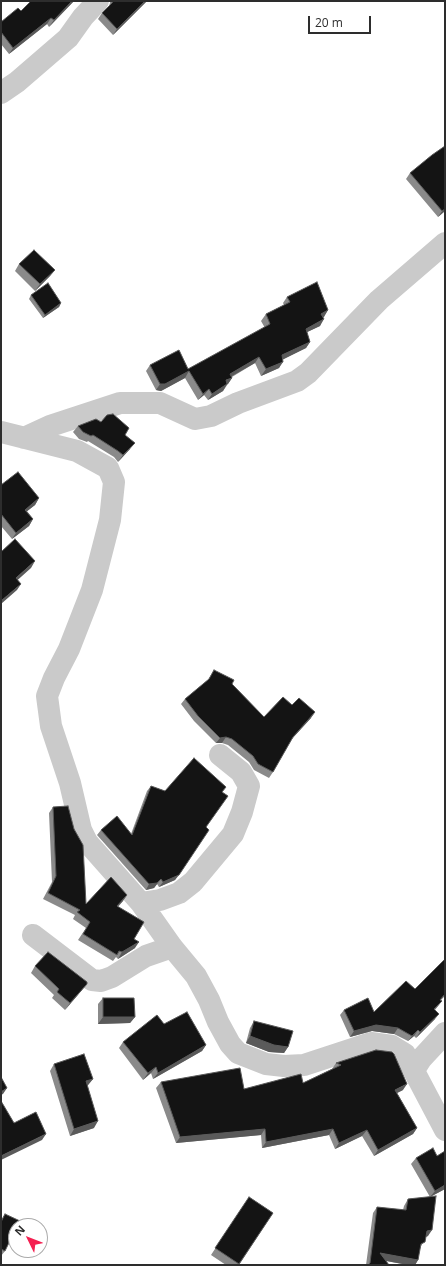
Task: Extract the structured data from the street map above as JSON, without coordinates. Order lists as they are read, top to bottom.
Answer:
{
  "scale_bar": "20 m",
  "north": "top left"
}
